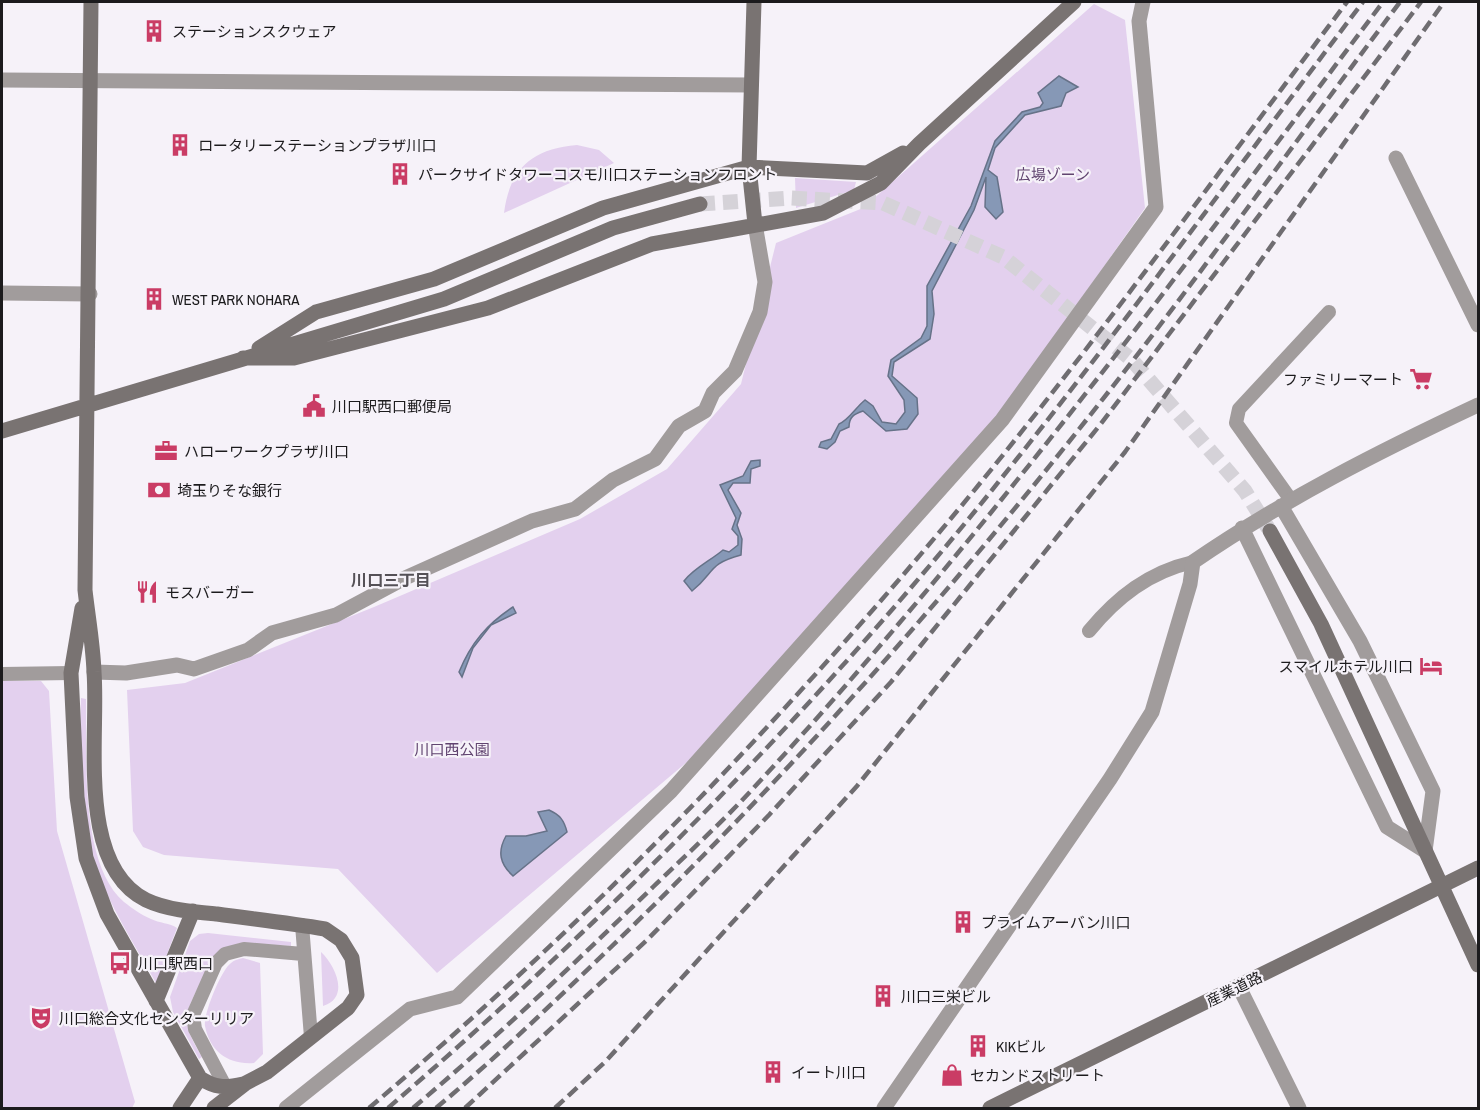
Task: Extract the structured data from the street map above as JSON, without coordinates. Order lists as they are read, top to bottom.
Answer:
{
  "streets": {
    "street": ["産業道路"]
  },
  "districts": ["川口三丁目"],
  "parks": ["広場ゾーン", "川口西公園"],
  "places": {
    "building": [
      "ステーションスクウェア",
      "ロータリーステーションプラザ川口",
      "パークサイドタワーコスモ川口ステーションフロント",
      "WEST PARK NOHARA",
      "プライムアーバン川口",
      "川口三栄ビル",
      "KIKビル",
      "イート川口"
    ],
    "supermarket": ["ファミリーマート"],
    "public building": ["川口駅西口郵便局"],
    "office": ["ハローワークプラザ川口"],
    "bank": ["埼玉りそな銀行"],
    "restaurant": ["モスバーガー"],
    "hotel": ["スマイルホテル川口"],
    "bus stop": ["川口駅西口"],
    "theatre": ["川口総合文化センターリリア"],
    "shop": ["セカンドストリート"]
  }
}
